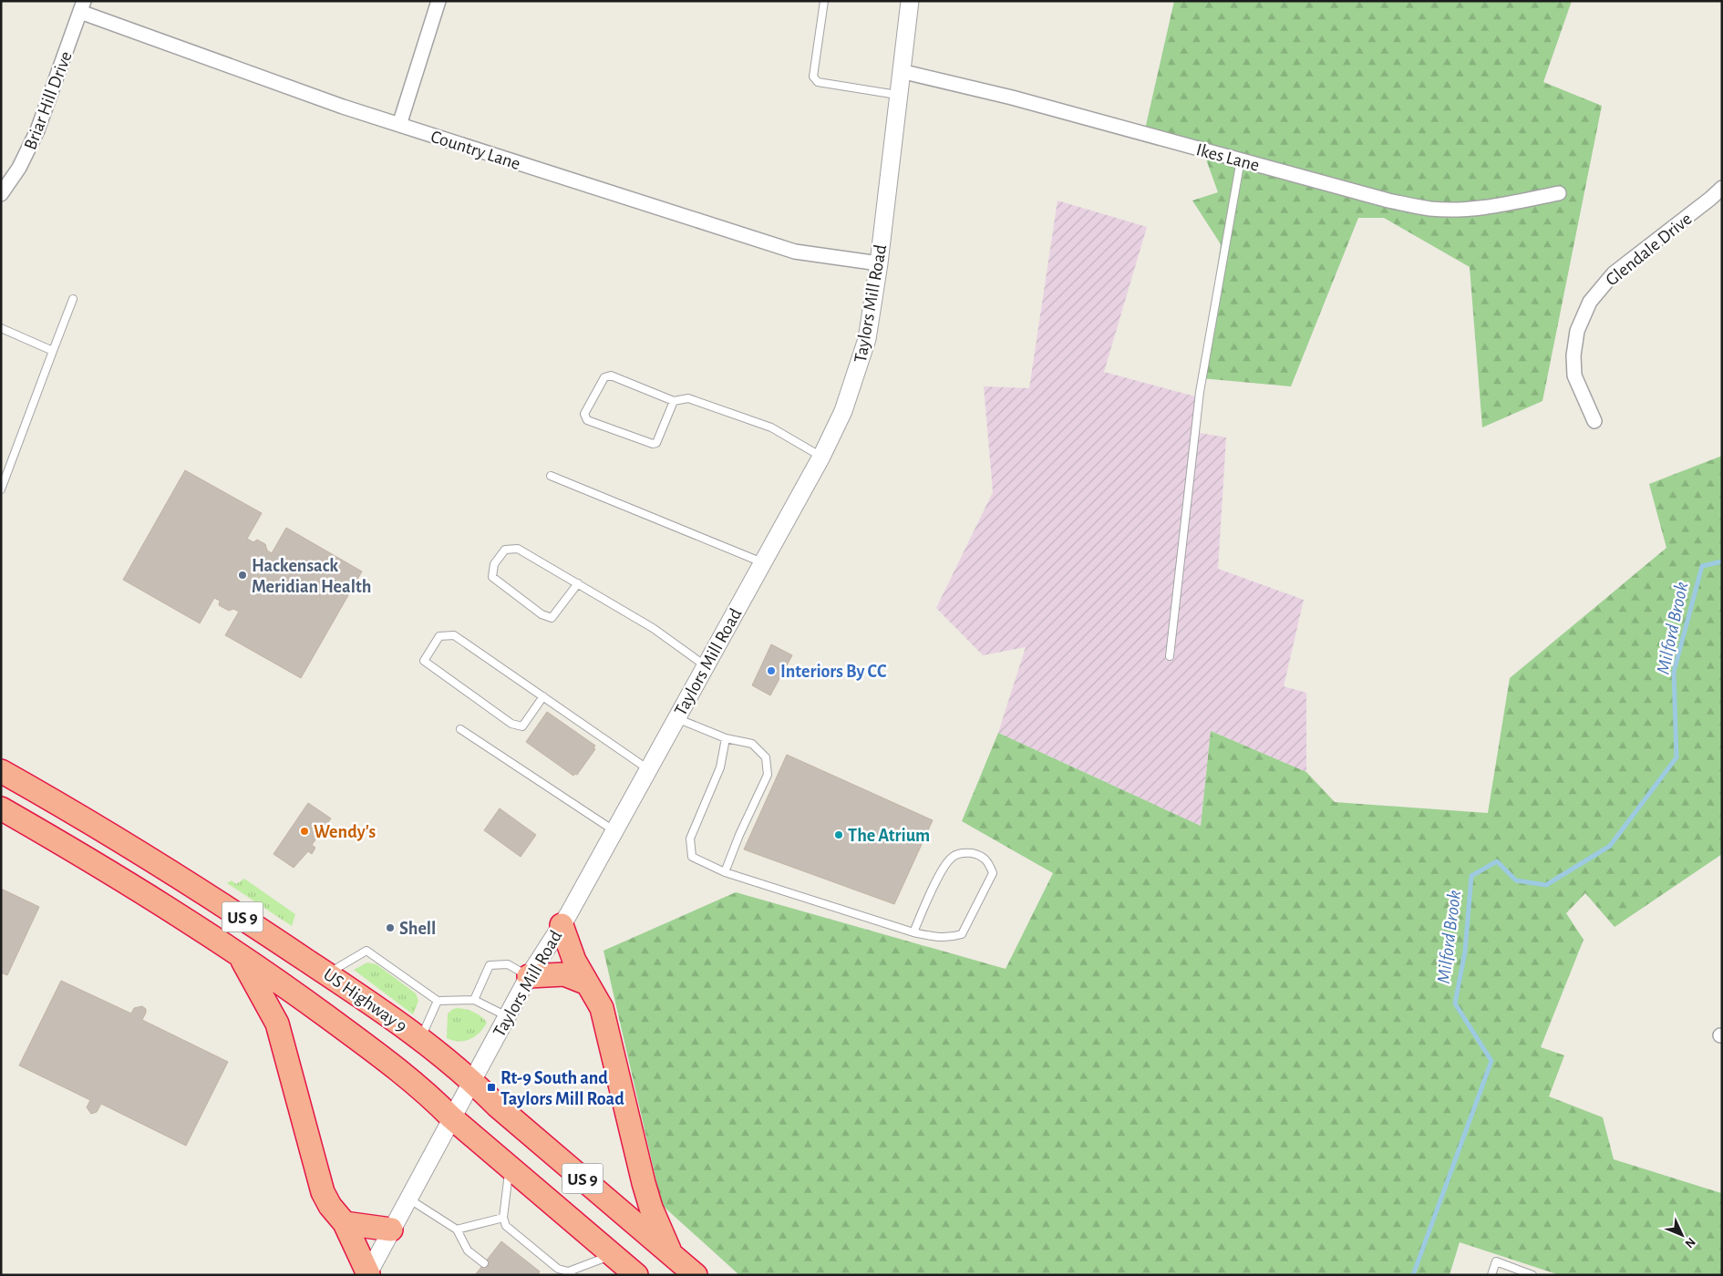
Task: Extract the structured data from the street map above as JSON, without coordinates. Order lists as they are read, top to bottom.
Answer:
{
  "streets": {
    "highway": ["US 9", "US Highway 9"],
    "street": [
      "Briar Hill Drive",
      "Country Lane",
      "Ikes Lane",
      "Glendale Drive",
      "Taylors Mill Road"
    ]
  },
  "crossings": [
    ["Briar Hill Drive", "Country Lane"],
    ["Country Lane", "Taylors Mill Road"],
    ["Ikes Lane", "Taylors Mill Road"],
    ["Taylors Mill Road", "US Highway 9"]
  ],
  "water": ["Milford Brook"],
  "places": {
    "other": [
      "Hackensack Meridian Health",
      "Interiors By CC",
      "Wendy's",
      "The Atrium",
      "Shell"
    ],
    "transit": ["Rt-9 South and Taylors Mill Road"]
  },
  "north": "bottom right"
}
